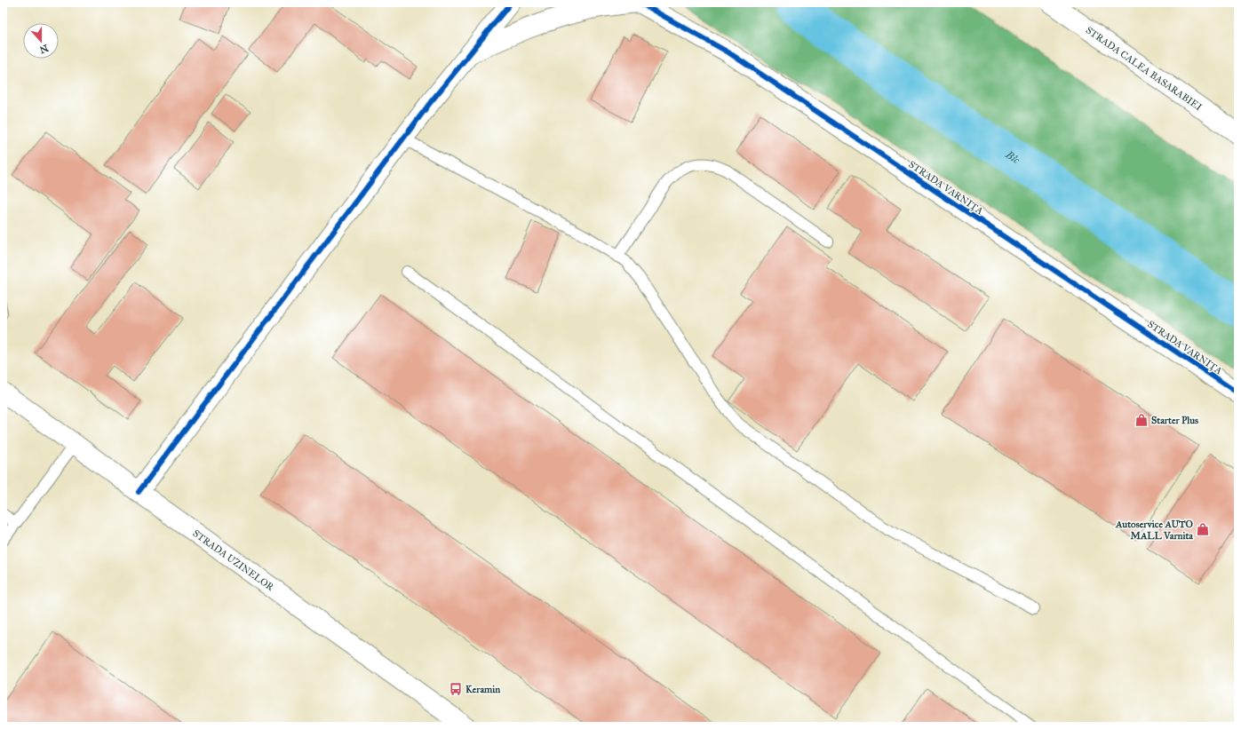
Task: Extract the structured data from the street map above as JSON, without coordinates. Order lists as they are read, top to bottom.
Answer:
{
  "streets": {
    "street": ["STRADA CALEA BASARABIEI", "STRADA VARNIȚA", "STRADA UZINELOR"]
  },
  "water": ["Bîc"],
  "places": {
    "shop": ["Starter Plus", "Autoservice AUTO MALL Varnita"],
    "bus stop": ["Keramin"]
  },
  "north": "bottom"
}
